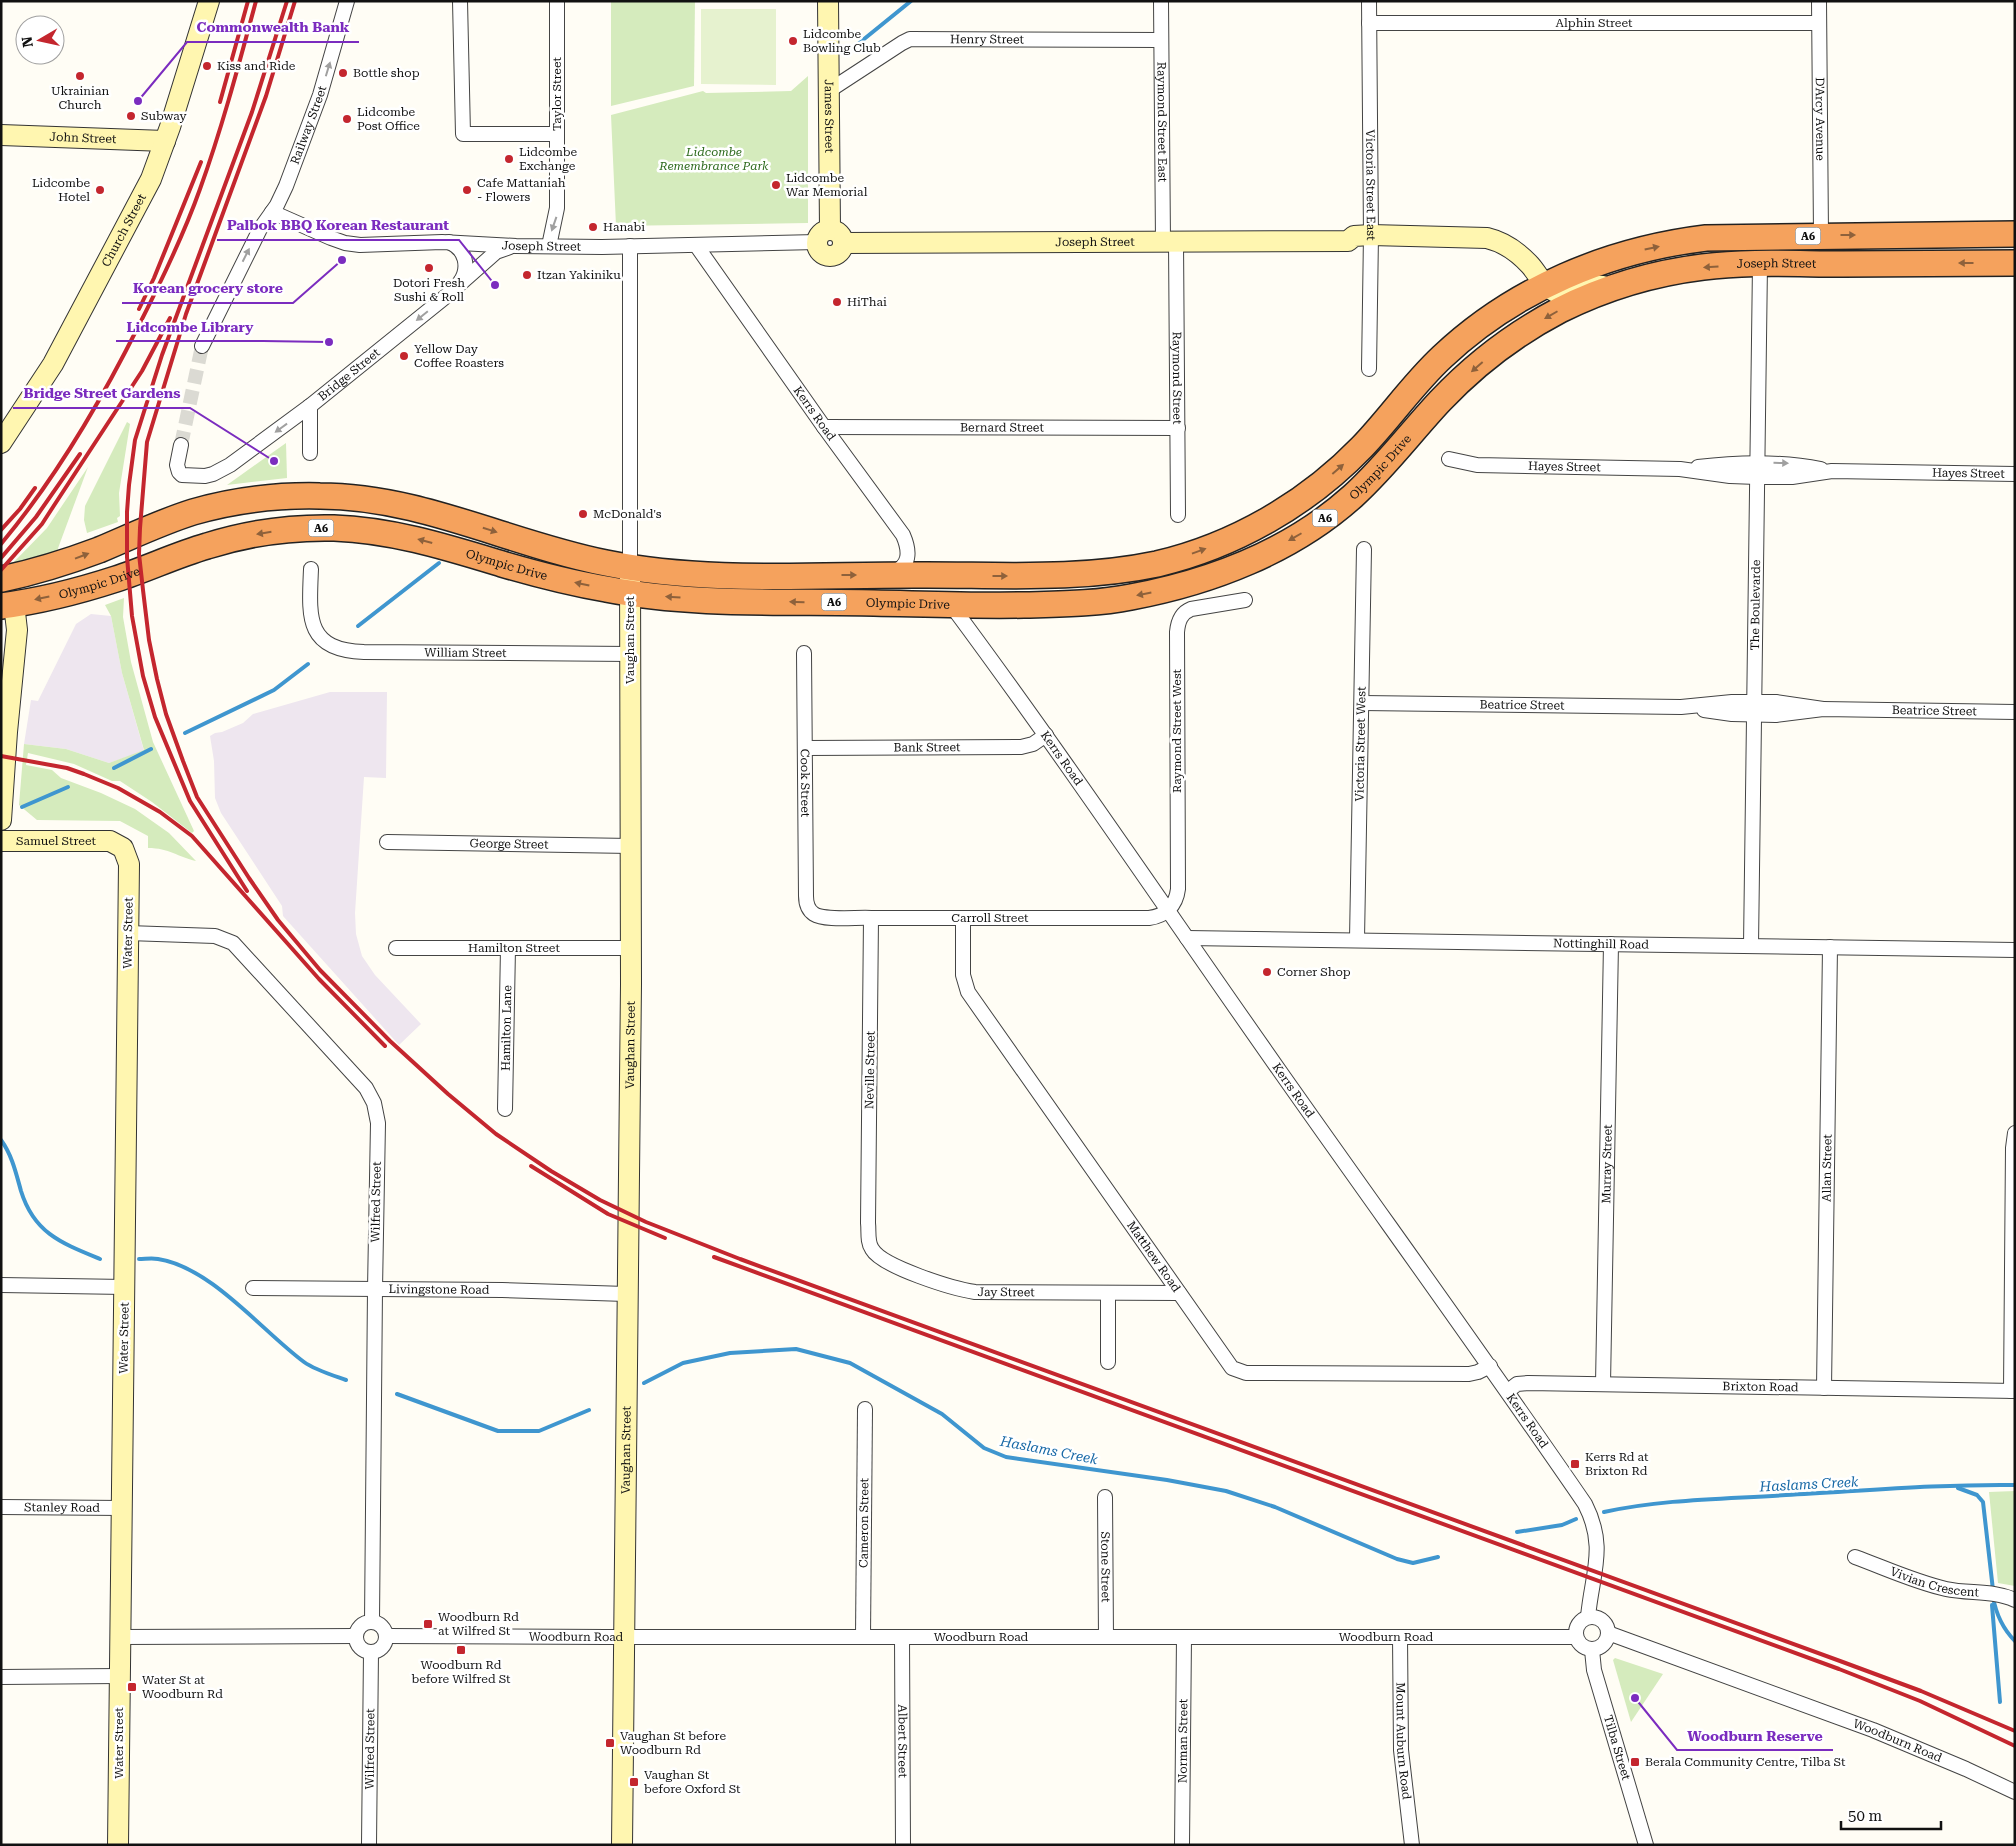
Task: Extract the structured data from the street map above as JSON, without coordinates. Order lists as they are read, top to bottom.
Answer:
{
  "streets": {
    "highway": ["A6", "Joseph Street", "Olympic Drive"],
    "street": [
      "Alphin Street",
      "Henry Street",
      "Taylor Street",
      "James Street",
      "D'Arcy Avenue",
      "Raymond Street East",
      "Railway Street",
      "John Street",
      "Victoria Street East",
      "Church Street",
      "Bridge Street",
      "Raymond Street",
      "Kerrs Road",
      "Bernard Street",
      "Hayes Street",
      "The Boulevarde",
      "Vaughan Street",
      "William Street",
      "Beatrice Street",
      "Raymond Street West",
      "Victoria Street West",
      "Bank Street",
      "Cook Street",
      "Samuel Street",
      "George Street",
      "Carroll Street",
      "Water Street",
      "Nottinghill Road",
      "Hamilton Street",
      "Hamilton Lane",
      "Neville Street",
      "Murray Street",
      "Allan Street",
      "Wilfred Street",
      "Matthew Road",
      "Livingstone Road",
      "Jay Street",
      "Brixton Road",
      "Stanley Road",
      "Cameron Street",
      "Stone Street",
      "Vivian Crescent",
      "Woodburn Road",
      "Albert Street",
      "Norman Street",
      "Mount Auburn Road",
      "Tilba Street"
    ]
  },
  "crossings": [
    ["Alphin Street", "D'Arcy Avenue"],
    ["Alphin Street", "Victoria Street East"],
    ["Henry Street", "James Street"],
    ["Henry Street", "Raymond Street East"],
    ["Taylor Street", "Joseph Street"],
    ["James Street", "Joseph Street"],
    ["D'Arcy Avenue", "A6"],
    ["Raymond Street East", "Joseph Street"],
    ["Raymond Street East", "Raymond Street"],
    ["Railway Street", "Joseph Street"],
    ["John Street", "Church Street"],
    ["Victoria Street East", "Joseph Street"],
    ["A6", "Joseph Street"],
    ["A6", "Kerrs Road"],
    ["A6", "Vaughan Street"],
    ["Joseph Street", "Bridge Street"],
    ["Joseph Street", "Raymond Street"],
    ["Joseph Street", "Kerrs Road"],
    ["Joseph Street", "Olympic Drive"],
    ["Joseph Street", "The Boulevarde"],
    ["Joseph Street", "Vaughan Street"],
    ["Raymond Street", "Bernard Street"],
    ["Kerrs Road", "Bernard Street"],
    ["Kerrs Road", "Olympic Drive"],
    ["Kerrs Road", "Raymond Street West"],
    ["Kerrs Road", "Bank Street"],
    ["Kerrs Road", "Carroll Street"],
    ["Kerrs Road", "Nottinghill Road"],
    ["Kerrs Road", "Matthew Road"],
    ["Kerrs Road", "Brixton Road"],
    ["Kerrs Road", "Woodburn Road"],
    ["Kerrs Road", "Tilba Street"],
    ["Hayes Street", "The Boulevarde"],
    ["Olympic Drive", "Vaughan Street"],
    ["The Boulevarde", "Beatrice Street"],
    ["The Boulevarde", "Nottinghill Road"],
    ["Vaughan Street", "William Street"],
    ["Vaughan Street", "George Street"],
    ["Vaughan Street", "Hamilton Street"],
    ["Vaughan Street", "Livingstone Road"],
    ["Vaughan Street", "Woodburn Road"],
    ["Beatrice Street", "Victoria Street West"],
    ["Raymond Street West", "Carroll Street"],
    ["Victoria Street West", "Nottinghill Road"],
    ["Bank Street", "Cook Street"],
    ["Cook Street", "Carroll Street"],
    ["Samuel Street", "Water Street"],
    ["Carroll Street", "Neville Street"],
    ["Carroll Street", "Matthew Road"],
    ["Water Street", "Wilfred Street"],
    ["Water Street", "Stanley Road"],
    ["Nottinghill Road", "Murray Street"],
    ["Nottinghill Road", "Allan Street"],
    ["Hamilton Street", "Hamilton Lane"],
    ["Neville Street", "Jay Street"],
    ["Murray Street", "Brixton Road"],
    ["Allan Street", "Brixton Road"],
    ["Wilfred Street", "Livingstone Road"],
    ["Wilfred Street", "Woodburn Road"],
    ["Matthew Road", "Jay Street"],
    ["Cameron Street", "Woodburn Road"],
    ["Stone Street", "Woodburn Road"],
    ["Woodburn Road", "Albert Street"],
    ["Woodburn Road", "Norman Street"],
    ["Woodburn Road", "Mount Auburn Road"],
    ["Woodburn Road", "Tilba Street"]
  ],
  "one_way": ["Taylor Street", "Railway Street", "Bridge Street"],
  "water": ["Haslams Creek"],
  "parks": ["Lidcombe Remembrance Park"],
  "places": {
    "other": [
      "Lidcombe Bowling Club",
      "Kiss and Ride",
      "Bottle shop",
      "Ukrainian Church",
      "Commonwealth Bank",
      "Subway",
      "Lidcombe Post Office",
      "Lidcombe Exchange",
      "Lidcombe War Memorial",
      "Lidcombe Hotel",
      "Cafe Mattaniah - Flowers",
      "Hanabi",
      "Korean grocery store",
      "Dotori Fresh Sushi & Roll",
      "Itzan Yakiniku",
      "Palbok BBQ Korean Restaurant",
      "HiThai",
      "Lidcombe Library",
      "Yellow Day Coffee Roasters",
      "Bridge Street Gardens",
      "McDonald's",
      "Corner Shop",
      "Woodburn Reserve"
    ],
    "transit": [
      "Kerrs Rd at Brixton Rd",
      "Woodburn Rd at Wilfred St",
      "Woodburn Rd before Wilfred St",
      "Water St at Woodburn Rd",
      "Vaughan St before Woodburn Rd",
      "Berala Community Centre, Tilba St",
      "Vaughan St before Oxford St"
    ]
  },
  "scale_bar": "50 m",
  "north": "left"
}
